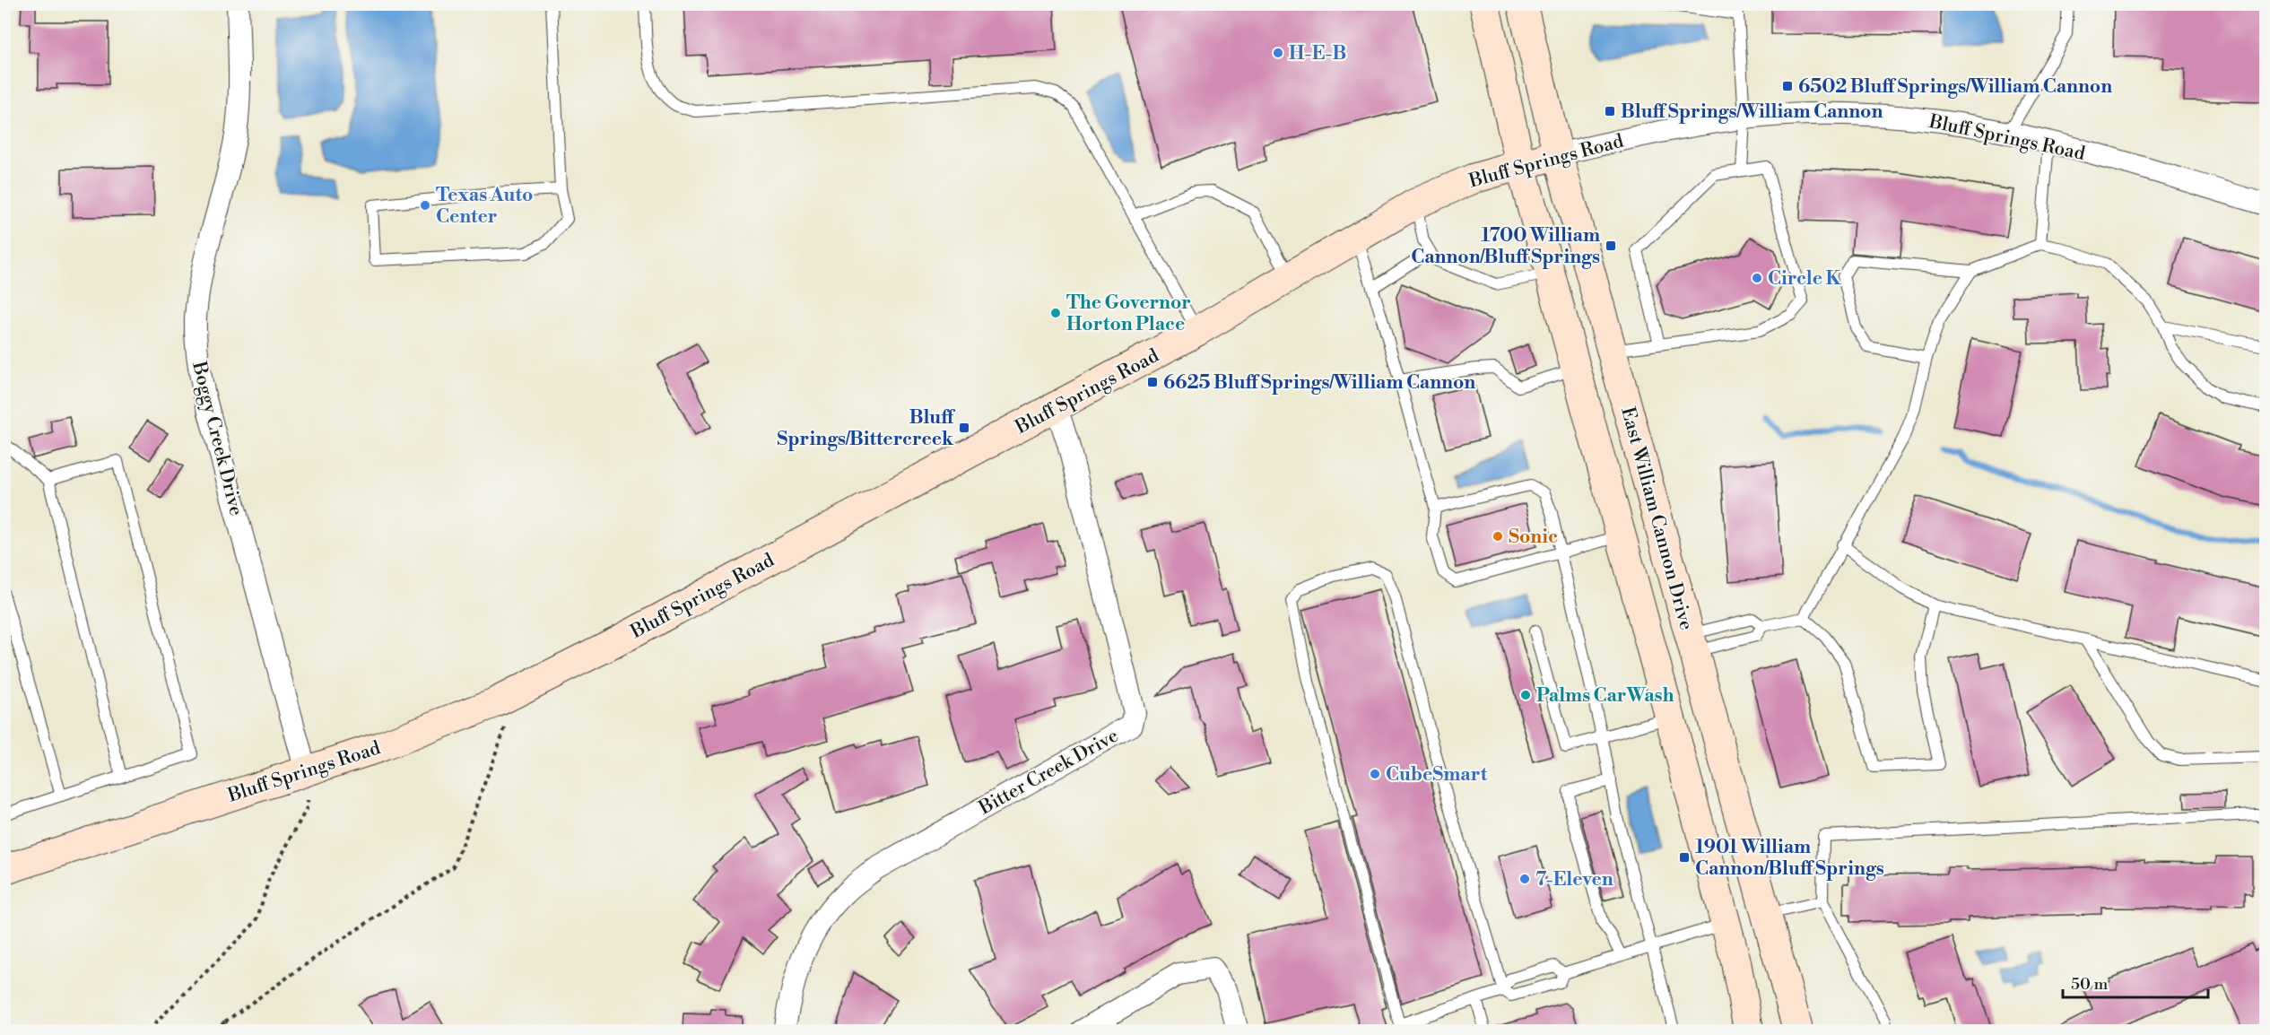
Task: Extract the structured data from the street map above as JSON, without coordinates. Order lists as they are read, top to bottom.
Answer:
{
  "streets": {
    "main road": ["Bluff Springs Road", "East William Cannon Drive"],
    "street": ["Boggy Creek Drive", "Bitter Creek Drive"]
  },
  "crossings": [
    ["Bluff Springs Road", "Boggy Creek Drive"],
    ["Bluff Springs Road", "East William Cannon Drive"],
    ["Bluff Springs Road", "Bitter Creek Drive"]
  ],
  "places": {
    "other": [
      "H-E-B",
      "Texas Auto Center",
      "Circle K",
      "The Governor Horton Place",
      "Sonic",
      "Palms CarWash",
      "CubeSmart",
      "7-Eleven"
    ],
    "transit": [
      "6502 Bluff Springs/William Cannon",
      "Bluff Springs/William Cannon",
      "1700 William Cannon/Bluff Springs",
      "6625 Bluff Springs/William Cannon",
      "Bluff Springs/Bittercreek",
      "1901 William Cannon/Bluff Springs"
    ]
  },
  "scale_bar": "50 m"
}
